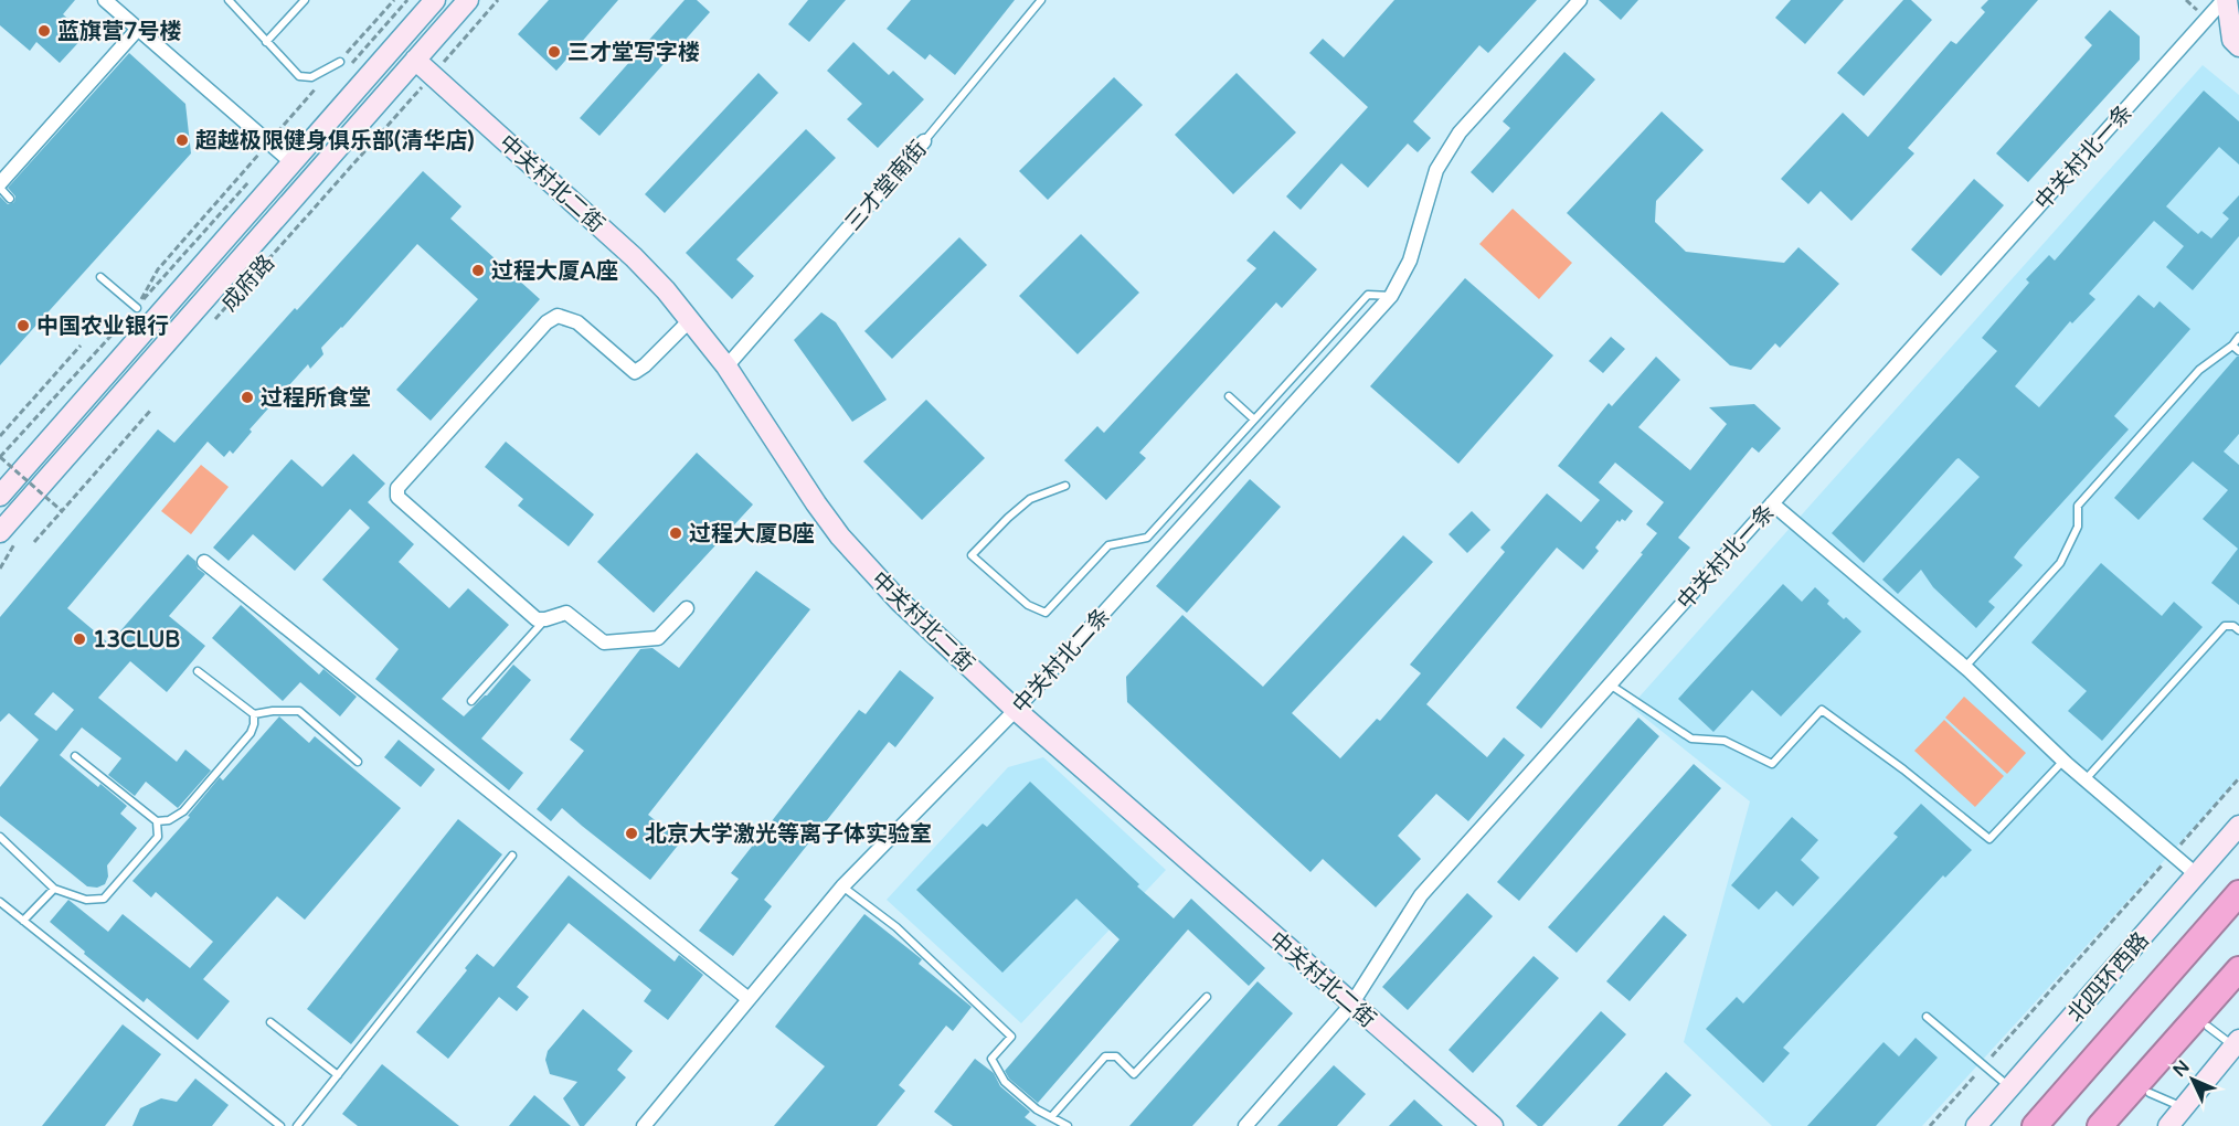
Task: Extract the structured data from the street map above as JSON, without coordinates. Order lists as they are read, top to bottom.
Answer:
{
  "streets": {
    "highway": ["北四环西路"],
    "street": [
      "中关村北一条",
      "中关村北二街",
      "三才堂南街",
      "成府路",
      "中关村北二条"
    ]
  },
  "crossings": [
    ["中关村北一条", "中关村北二街"],
    ["中关村北二街", "三才堂南街"],
    ["中关村北二街", "成府路"],
    ["中关村北二街", "中关村北二条"]
  ],
  "places": [
    "蓝旗营7号楼",
    "三才堂写字楼",
    "超越极限健身俱乐部(清华店)",
    "过程大厦A座",
    "中国农业银行",
    "过程所食堂",
    "过程大厦B座",
    "13CLUB",
    "北京大学激光等离子体实验室"
  ],
  "north": "top left"
}
